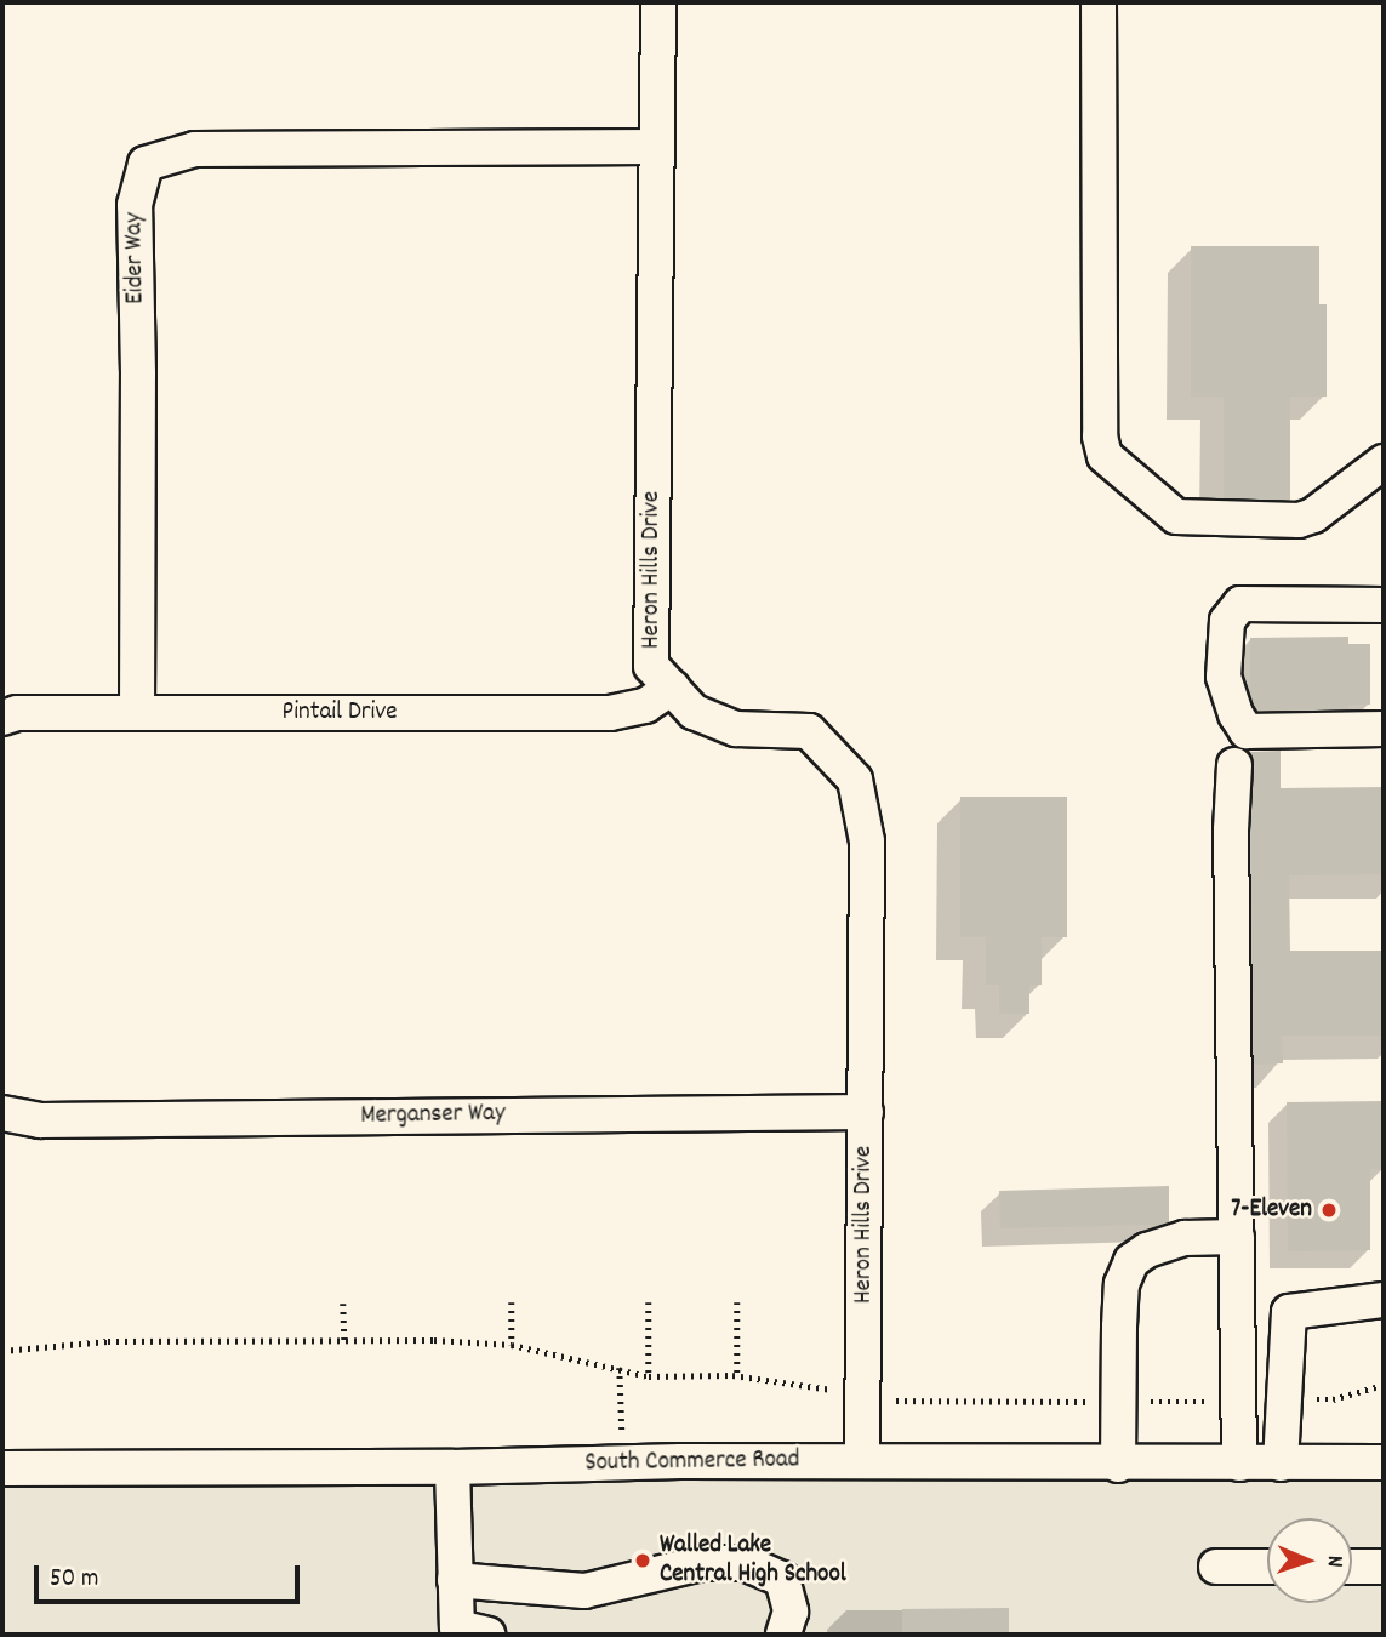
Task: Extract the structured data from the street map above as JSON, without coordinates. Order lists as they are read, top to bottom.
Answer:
{
  "streets": {
    "street": [
      "Eider Way",
      "Heron Hills Drive",
      "Pintail Drive",
      "Merganser Way",
      "South Commerce Road"
    ]
  },
  "crossings": [
    ["Eider Way", "Heron Hills Drive"],
    ["Eider Way", "Pintail Drive"],
    ["Heron Hills Drive", "Pintail Drive"],
    ["Heron Hills Drive", "Merganser Way"],
    ["Heron Hills Drive", "South Commerce Road"]
  ],
  "places": ["7-Eleven", "Walled Lake Central High School"],
  "scale_bar": "50 m",
  "north": "right"
}
